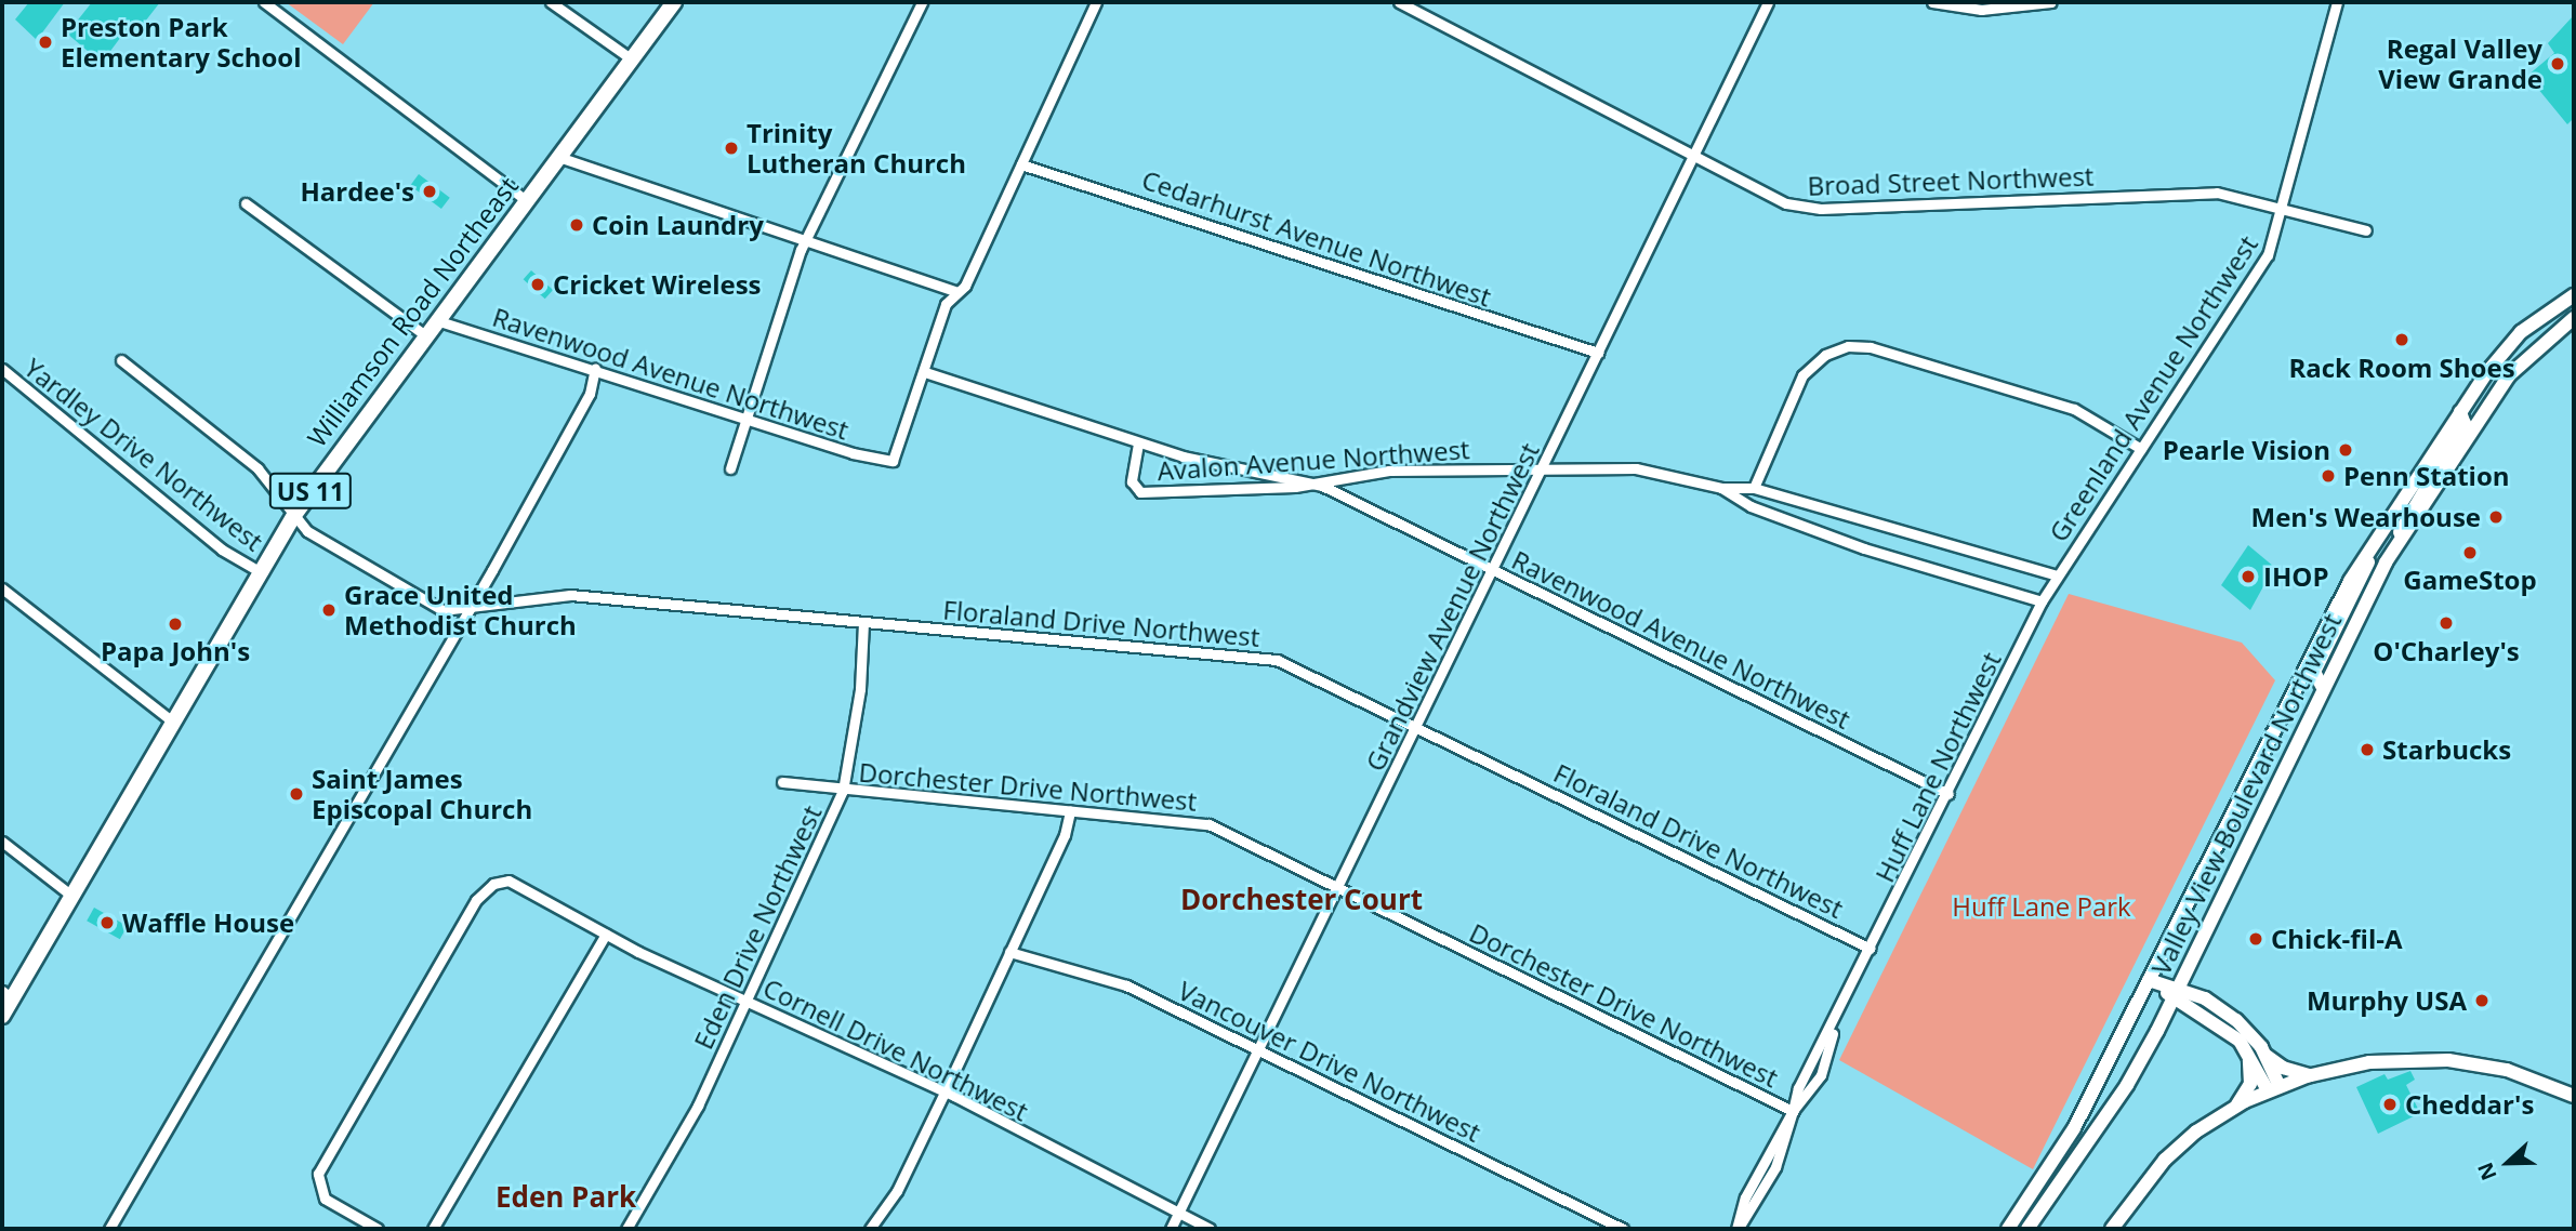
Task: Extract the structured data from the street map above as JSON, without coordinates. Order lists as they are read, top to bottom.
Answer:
{
  "streets": {
    "main road": ["Williamson Road Northeast", "US 11", "Valley View Boulevard Northwest"],
    "street": [
      "Broad Street Northwest",
      "Cedarhurst Avenue Northwest",
      "Ravenwood Avenue Northwest",
      "Greenland Avenue Northwest",
      "Yardley Drive Northwest",
      "Avalon Avenue Northwest",
      "Grandview Avenue Northwest",
      "Floraland Drive Northwest",
      "Huff Lane Northwest",
      "Dorchester Drive Northwest",
      "Eden Drive Northwest",
      "Cornell Drive Northwest",
      "Vancouver Drive Northwest"
    ]
  },
  "crossings": [
    ["Broad Street Northwest", "Greenland Avenue Northwest"],
    ["Broad Street Northwest", "Grandview Avenue Northwest"],
    ["Cedarhurst Avenue Northwest", "Grandview Avenue Northwest"],
    ["Williamson Road Northeast", "Ravenwood Avenue Northwest"],
    ["Williamson Road Northeast", "Yardley Drive Northwest"],
    ["Williamson Road Northeast", "Floraland Drive Northwest"],
    ["Ravenwood Avenue Northwest", "Avalon Avenue Northwest"],
    ["Ravenwood Avenue Northwest", "Grandview Avenue Northwest"],
    ["Ravenwood Avenue Northwest", "Huff Lane Northwest"],
    ["Greenland Avenue Northwest", "Avalon Avenue Northwest"],
    ["Greenland Avenue Northwest", "Huff Lane Northwest"],
    ["Avalon Avenue Northwest", "Grandview Avenue Northwest"],
    ["Avalon Avenue Northwest", "Huff Lane Northwest"],
    ["Grandview Avenue Northwest", "Floraland Drive Northwest"],
    ["Grandview Avenue Northwest", "Dorchester Drive Northwest"],
    ["Grandview Avenue Northwest", "Cornell Drive Northwest"],
    ["Grandview Avenue Northwest", "Vancouver Drive Northwest"],
    ["Floraland Drive Northwest", "Huff Lane Northwest"],
    ["Floraland Drive Northwest", "Eden Drive Northwest"],
    ["Huff Lane Northwest", "Dorchester Drive Northwest"],
    ["Dorchester Drive Northwest", "Eden Drive Northwest"],
    ["Eden Drive Northwest", "Cornell Drive Northwest"]
  ],
  "districts": ["Dorchester Court", "Eden Park"],
  "parks": ["Huff Lane Park"],
  "places": [
    "Preston Park Elementary School",
    "Regal Valley View Grande",
    "Trinity Lutheran Church",
    "Hardee's",
    "Coin Laundry",
    "Cricket Wireless",
    "Rack Room Shoes",
    "Pearle Vision",
    "Penn Station",
    "Men's Wearhouse",
    "GameStop",
    "IHOP",
    "Grace United Methodist Church",
    "O'Charley's",
    "Papa John's",
    "Starbucks",
    "Saint James Episcopal Church",
    "Waffle House",
    "Chick-fil-A",
    "Murphy USA",
    "Cheddar's"
  ],
  "north": "left"
}
